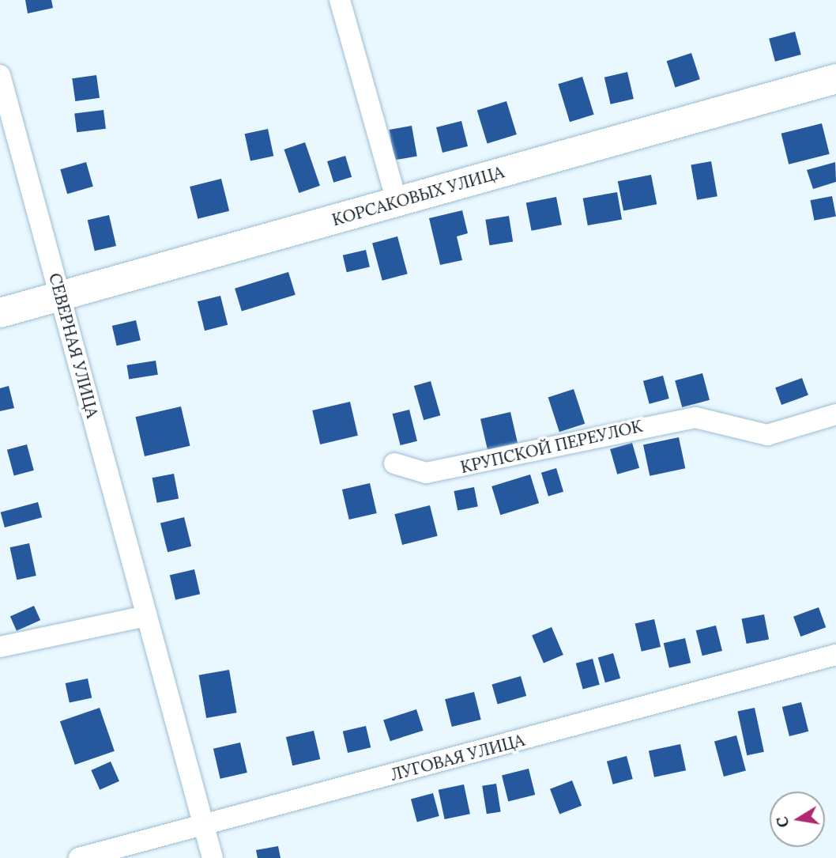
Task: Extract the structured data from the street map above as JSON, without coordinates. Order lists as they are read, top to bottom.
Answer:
{
  "streets": {
    "street": [
      "КОРСАКОВЫХ УЛИЦА",
      "СЕВЕРНАЯ УЛИЦА",
      "КРУПСКОЙ ПЕРЕУЛОК",
      "ЛУГОВАЯ УЛИЦА"
    ]
  },
  "crossings": [
    ["КОРСАКОВЫХ УЛИЦА", "СЕВЕРНАЯ УЛИЦА"],
    ["СЕВЕРНАЯ УЛИЦА", "ЛУГОВАЯ УЛИЦА"]
  ],
  "north": "left"
}
